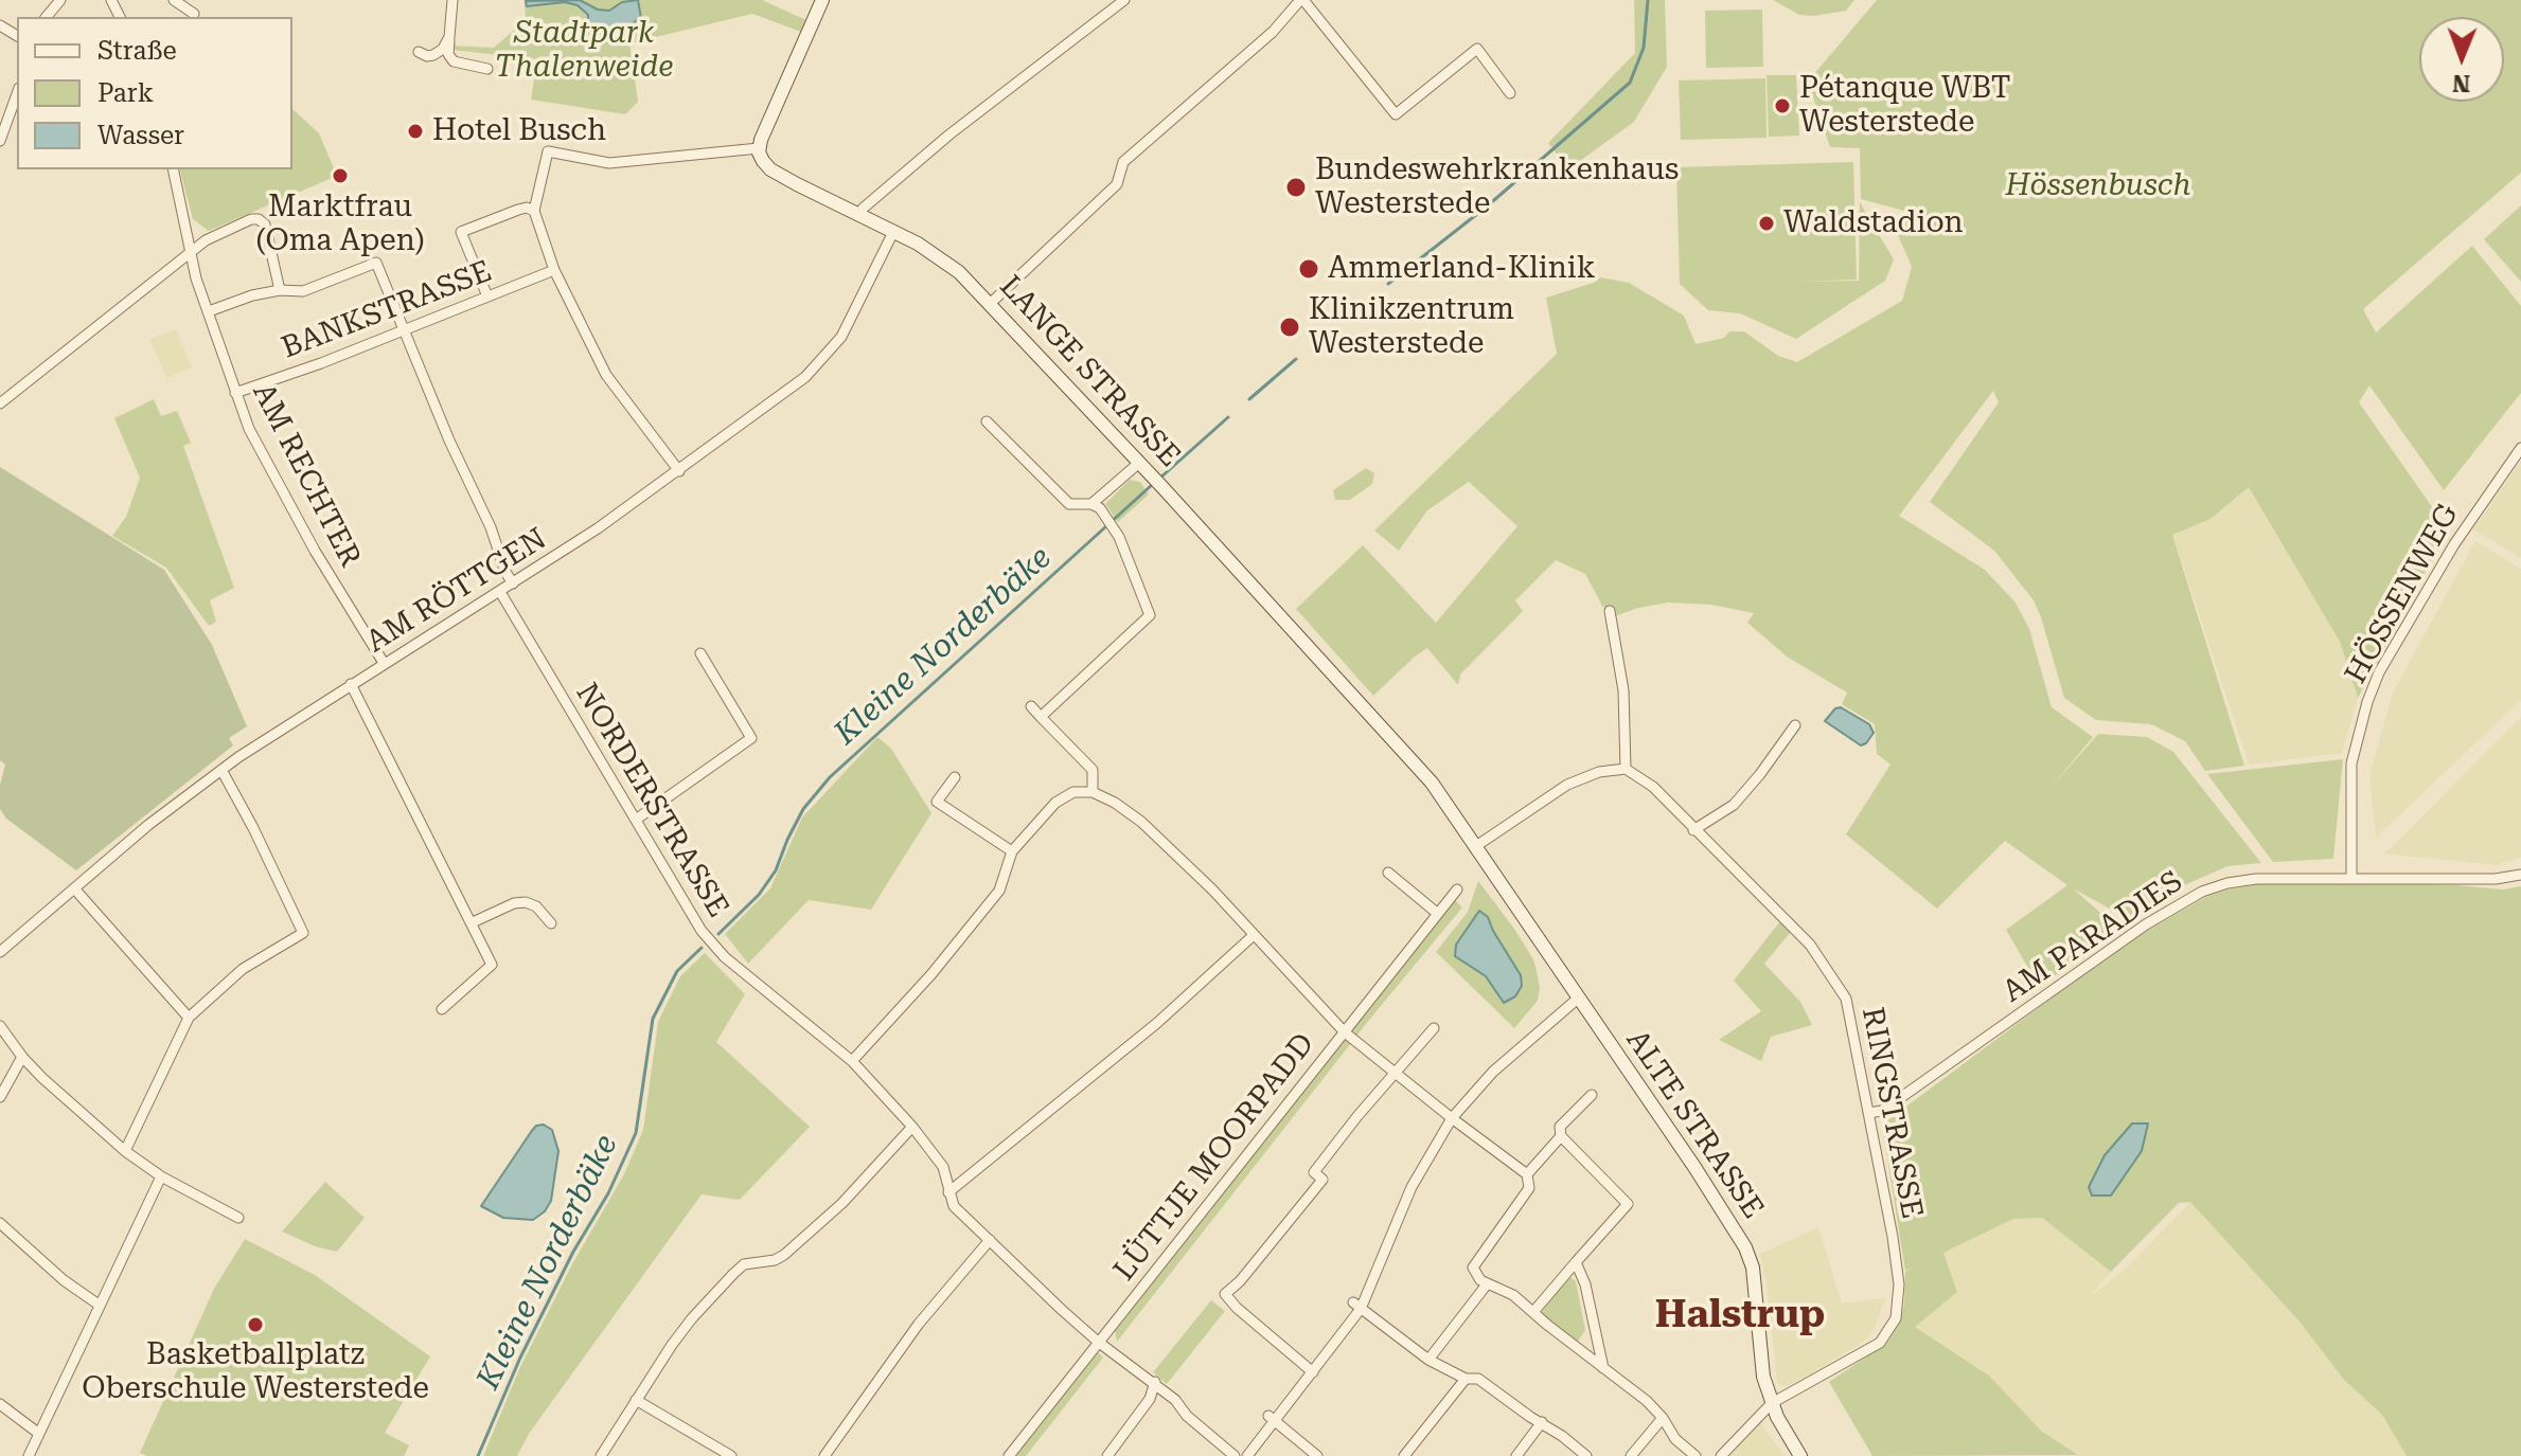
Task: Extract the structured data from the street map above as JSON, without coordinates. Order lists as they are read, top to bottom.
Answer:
{
  "streets": {
    "street": [
      "BANKSTRASSE",
      "LANGE STRASSE",
      "AM RECHTER",
      "AM RÖTTGEN",
      "HÖSSENWEG",
      "NORDERSTRASSE",
      "AM PARADIES",
      "RINGSTRASSE",
      "ALTE STRASSE",
      "LÜTTJE MOORPADD"
    ]
  },
  "crossings": [
    ["BANKSTRASSE", "AM RECHTER"],
    ["LANGE STRASSE", "AM RÖTTGEN"],
    ["LANGE STRASSE", "ALTE STRASSE"],
    ["AM RECHTER", "AM RÖTTGEN"],
    ["AM RÖTTGEN", "NORDERSTRASSE"],
    ["HÖSSENWEG", "AM PARADIES"],
    ["NORDERSTRASSE", "LÜTTJE MOORPADD"],
    ["AM PARADIES", "RINGSTRASSE"],
    ["RINGSTRASSE", "ALTE STRASSE"]
  ],
  "districts": ["Halstrup"],
  "water": ["Kleine Norderbäke"],
  "parks": ["Stadtpark Thalenweide", "Hössenbusch"],
  "places": [
    "Pétanque WBT Westerstede",
    "Hotel Busch",
    "Marktfrau (Oma Apen)",
    "Bundeswehrkrankenhaus Westerstede",
    "Waldstadion",
    "Ammerland-Klinik",
    "Klinikzentrum Westerstede",
    "Basketballplatz Oberschule Westerstede"
  ],
  "legend": ["Straße", "Park", "Wasser"],
  "north": "bottom"
}
